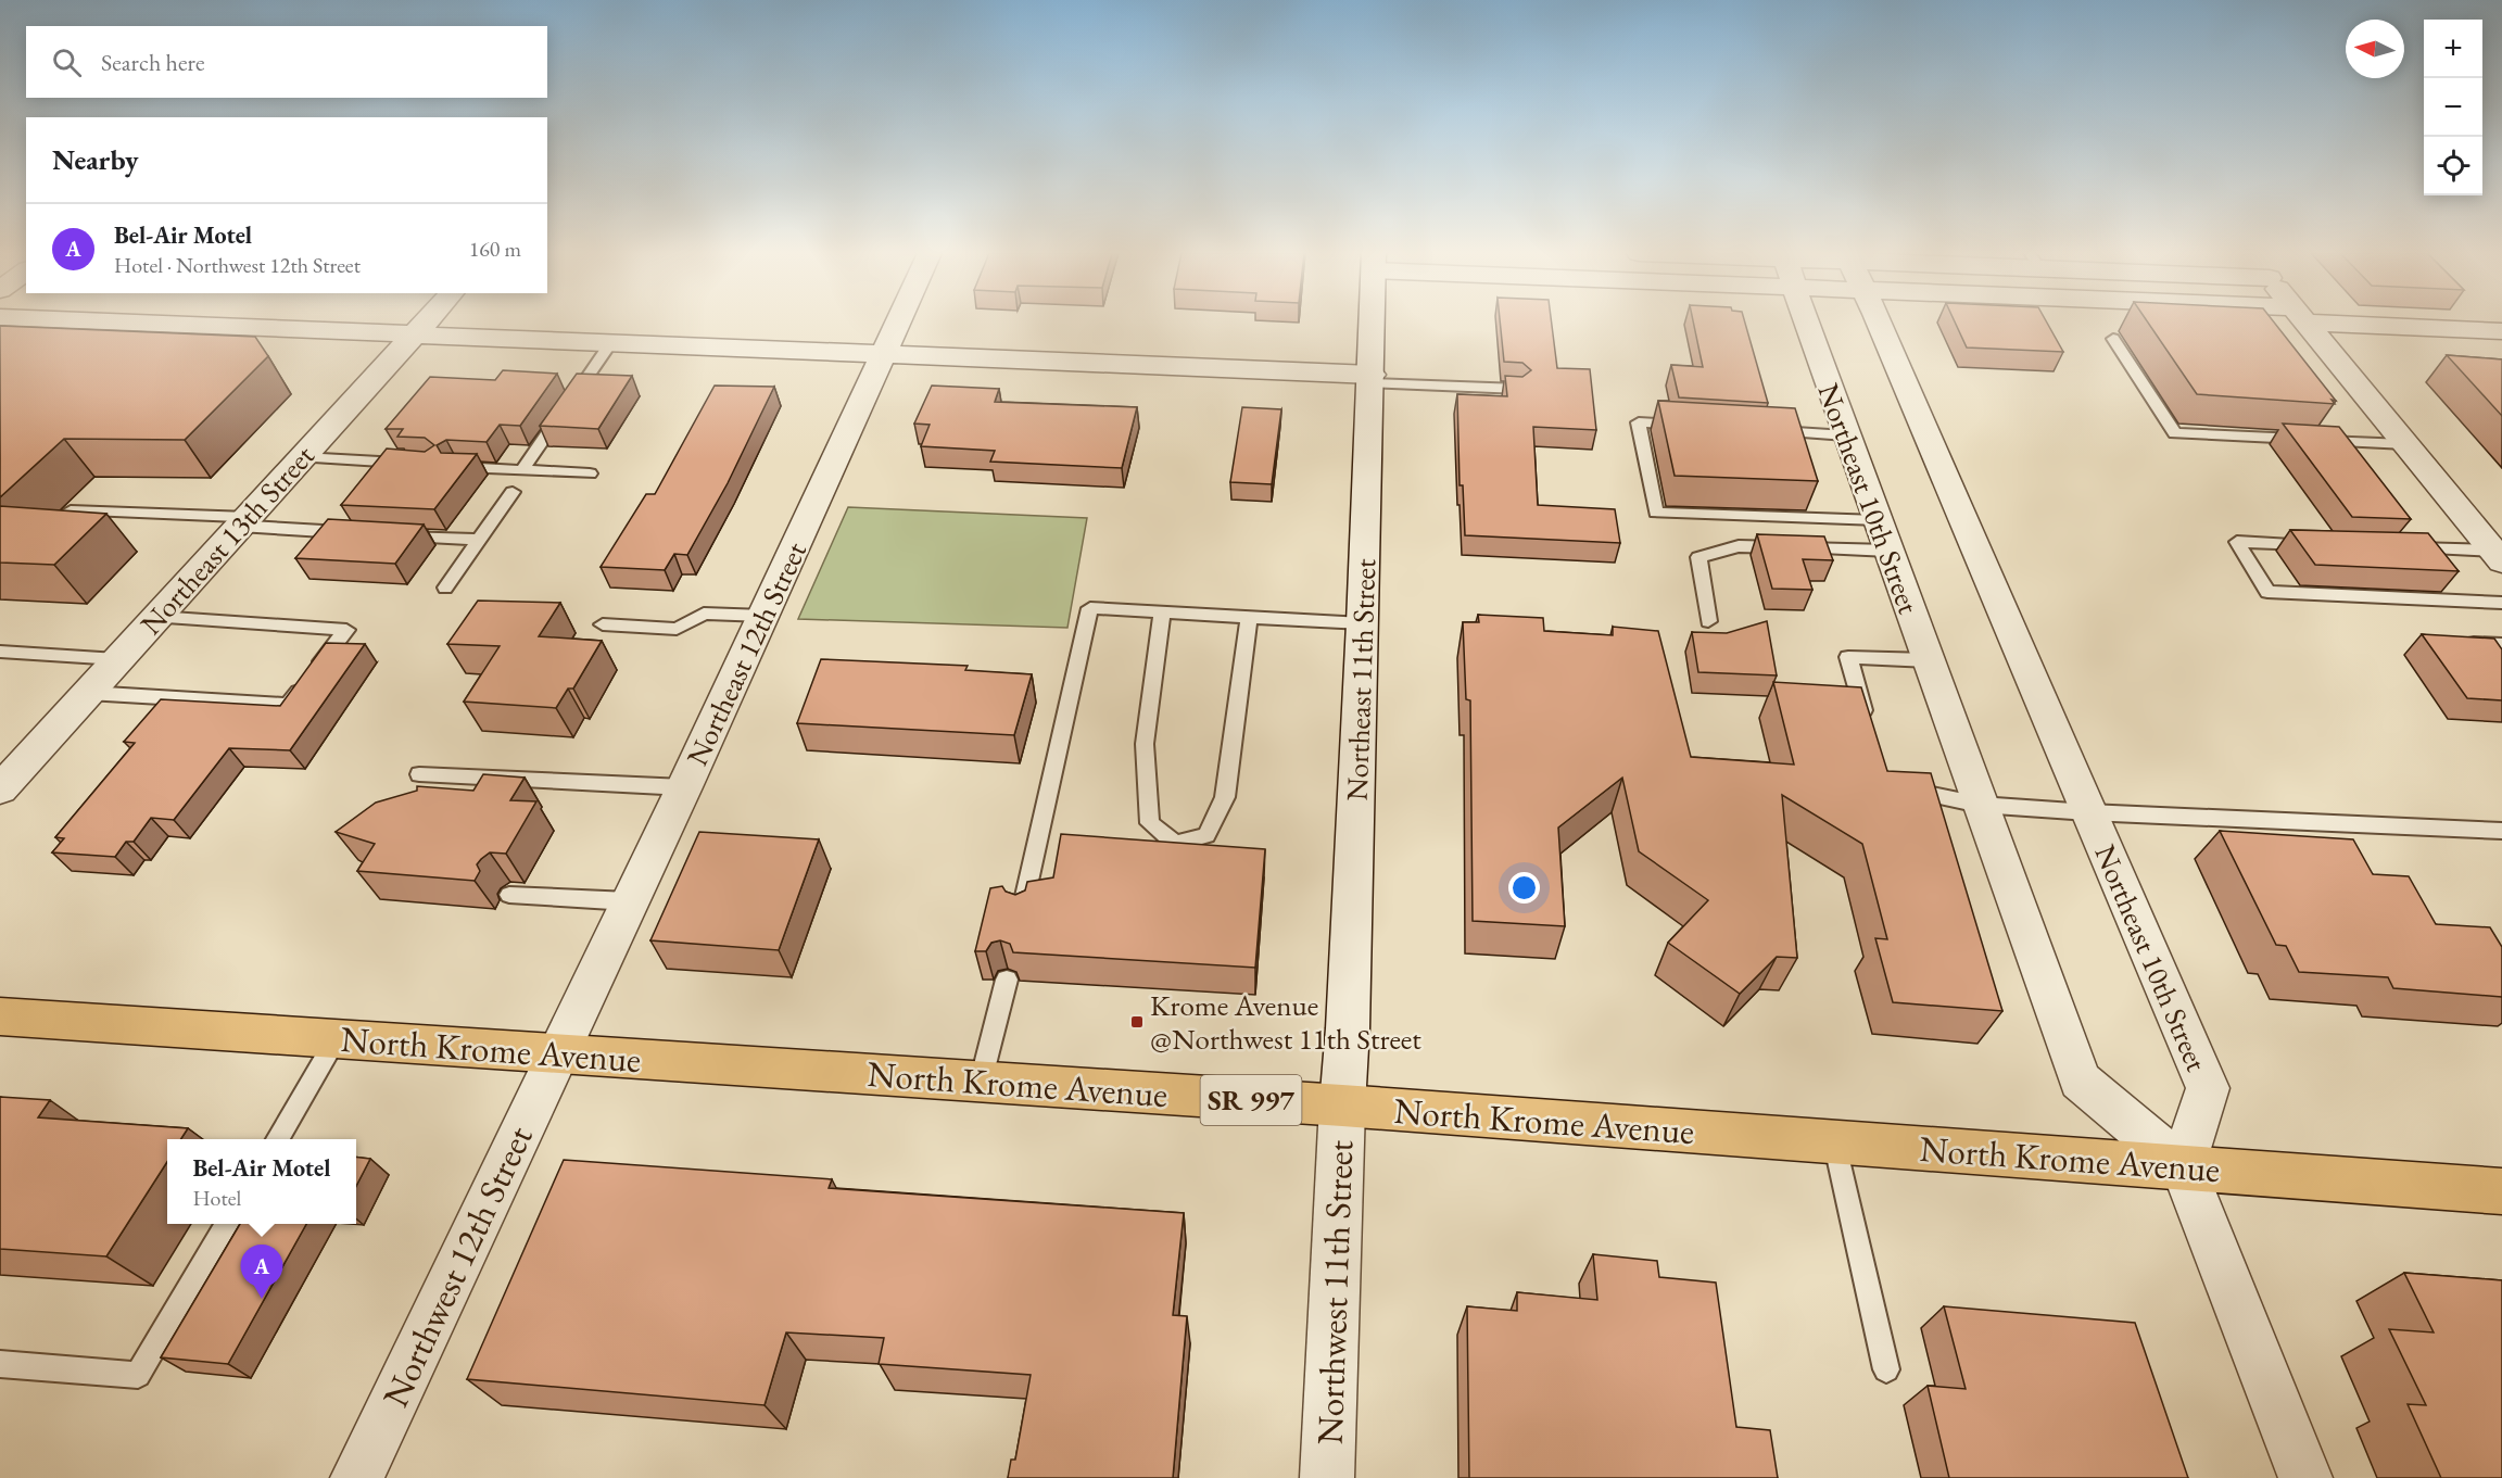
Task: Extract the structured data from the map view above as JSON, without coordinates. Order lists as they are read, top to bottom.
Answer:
{
  "streets": {
    "highway": ["North Krome Avenue", "SR 997"],
    "street": [
      "Northeast 10th Street",
      "Northeast 13th Street",
      "Northeast 12th Street",
      "Northeast 11th Street",
      "Northwest 12th Street",
      "Northwest 11th Street"
    ]
  },
  "crossings": [
    ["Northeast 10th Street", "North Krome Avenue"],
    ["Northeast 12th Street", "North Krome Avenue"],
    ["Northeast 12th Street", "Northwest 12th Street"],
    ["Northeast 11th Street", "North Krome Avenue"],
    ["Northeast 11th Street", "Northwest 11th Street"],
    ["North Krome Avenue", "Northwest 12th Street"],
    ["North Krome Avenue", "Northwest 11th Street"]
  ],
  "places": {
    "transit": ["Krome Avenue @Northwest 11th Street"]
  },
  "north": "left",
  "page": {
    "map_buttons": ["+", "−"],
    "search": "Search here",
    "heading": "Nearby",
    "list": [
      {
        "mark": "A",
        "name": "Bel-Air Motel",
        "note": "Hotel · Northwest 12th Street",
        "value": "160 m"
      }
    ],
    "popup": ["Bel-Air Motel", "Hotel"],
    "pins": "A"
  }
}
